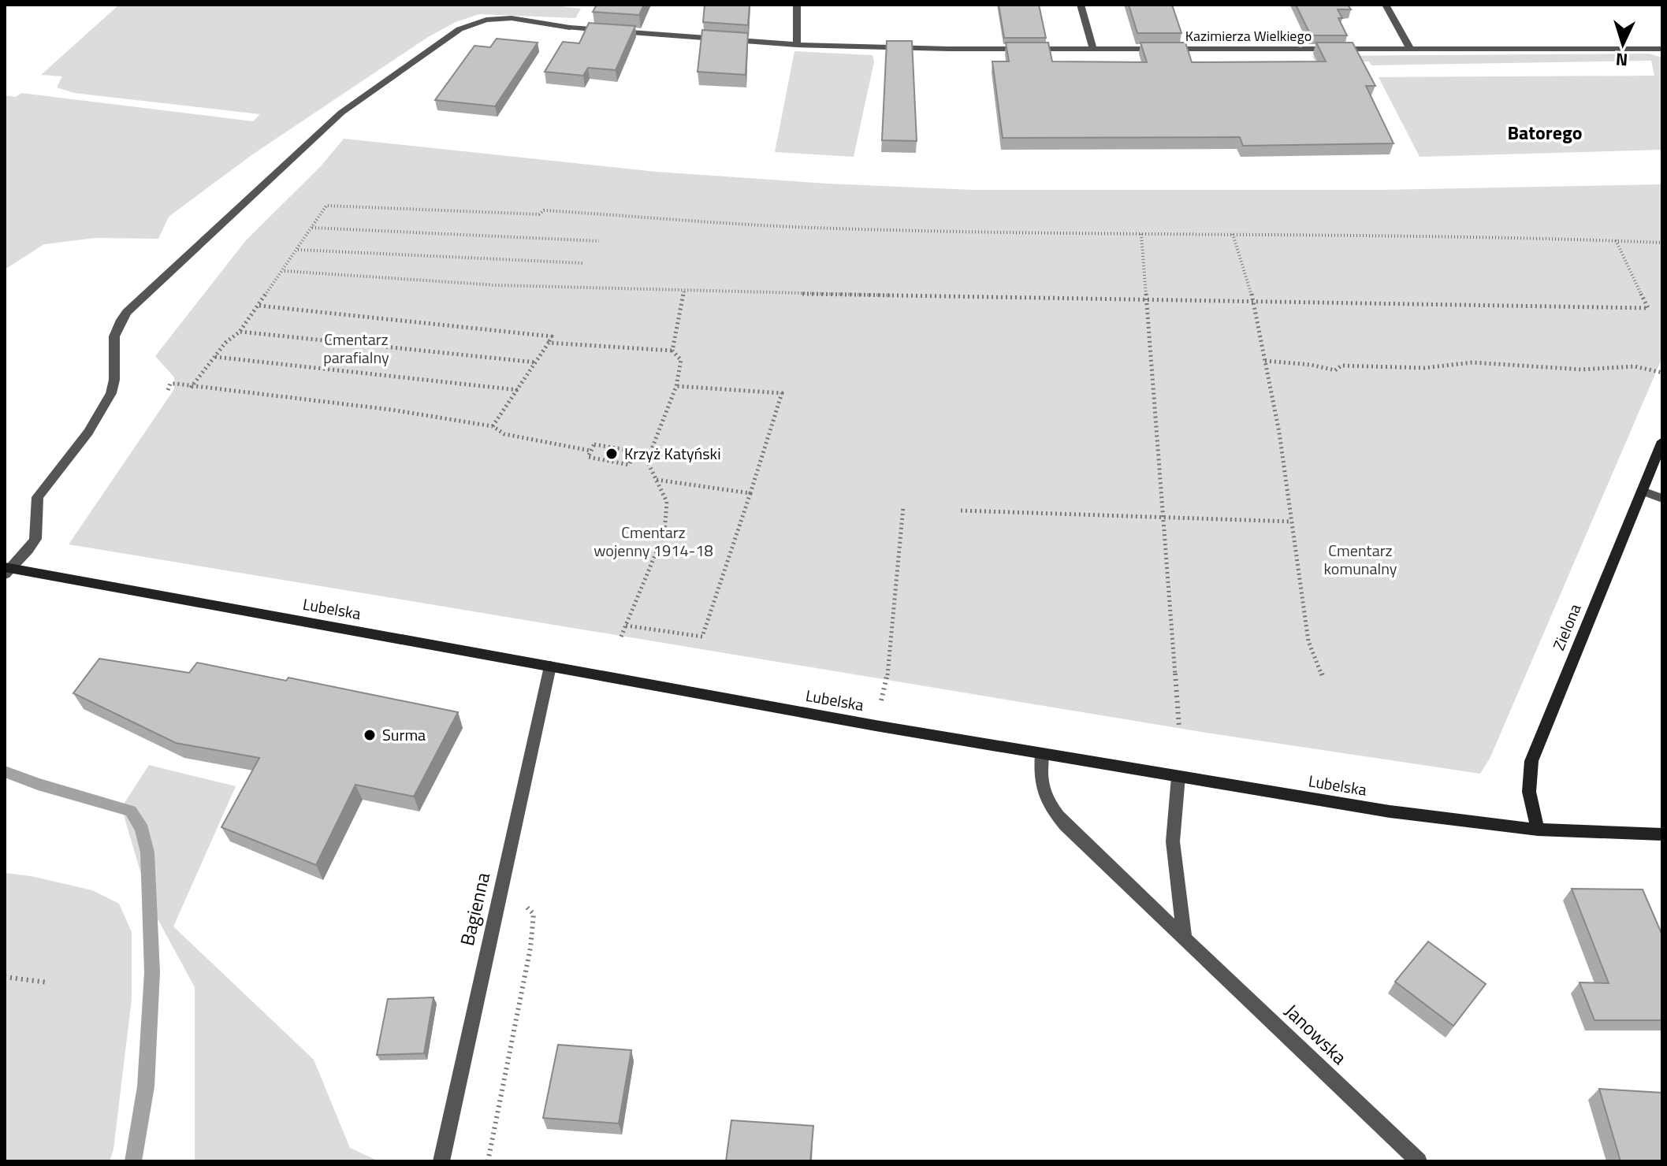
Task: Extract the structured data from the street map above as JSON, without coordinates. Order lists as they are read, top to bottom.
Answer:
{
  "streets": {
    "street": [
      "Kazimierza Wielkiego",
      "Lubelska",
      "Zielona",
      "Bagienna",
      "Janowska"
    ]
  },
  "crossings": [
    ["Kazimierza Wielkiego", "Lubelska"],
    ["Lubelska", "Zielona"],
    ["Lubelska", "Bagienna"],
    ["Lubelska", "Janowska"]
  ],
  "districts": ["Batorego"],
  "parks": ["Cmentarz parafialny", "Cmentarz wojenny 1914-18", "Cmentarz komunalny"],
  "places": ["Krzyż Katyński", "Surma"],
  "north": "bottom"
}
